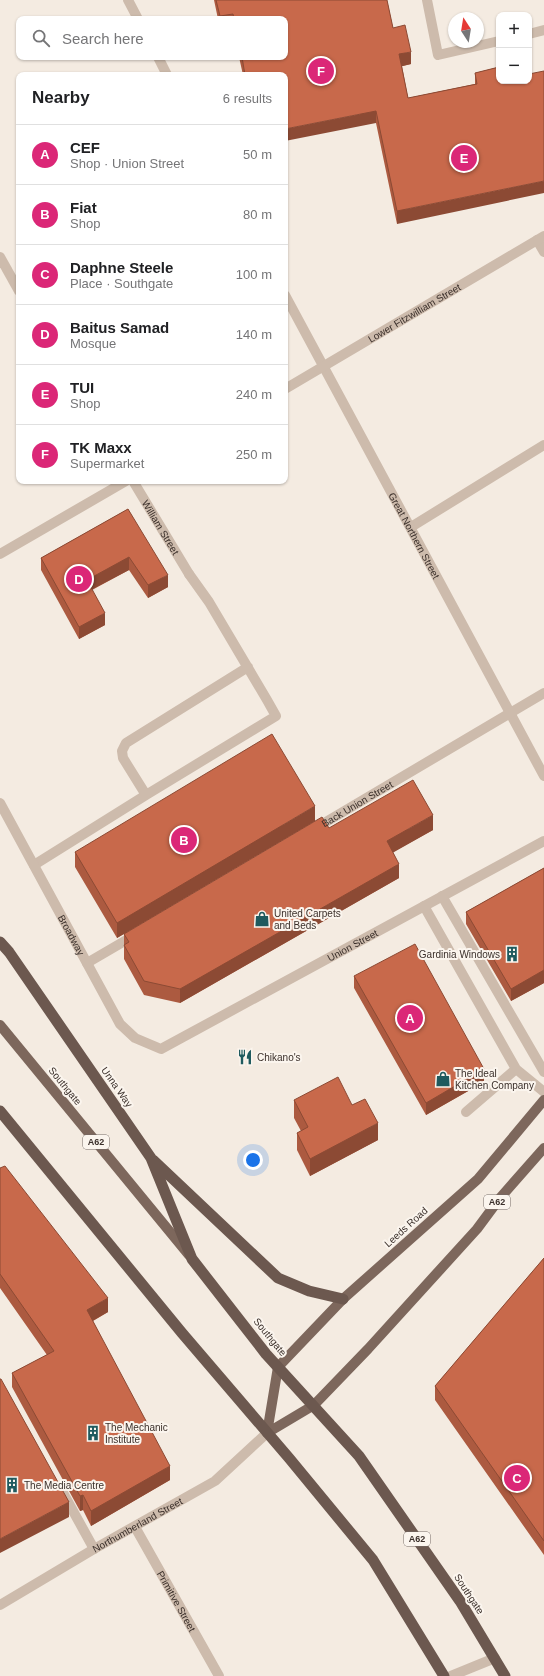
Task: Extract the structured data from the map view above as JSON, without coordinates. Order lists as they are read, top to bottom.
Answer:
{
  "streets": {
    "highway": ["Southgate", "Unna Way", "A62"],
    "main road": ["Leeds Road"],
    "street": [
      "Lower Fitzwilliam Street",
      "William Street",
      "Great Northern Street",
      "Back Union Street",
      "Broadway",
      "Union Street",
      "Northumberland Street",
      "Primitive Street"
    ]
  },
  "crossings": [
    ["Lower Fitzwilliam Street", "Great Northern Street"],
    ["Great Northern Street", "Back Union Street"],
    ["Broadway", "Union Street"],
    ["Southgate", "Unna Way"],
    ["Southgate", "A62"],
    ["Southgate", "Leeds Road"],
    ["Unna Way", "A62"],
    ["A62", "Leeds Road"],
    ["A62", "Northumberland Street"],
    ["Northumberland Street", "Primitive Street"]
  ],
  "places": {
    "shop": ["United Carpets and Beds", "The Ideal Kitchen Company"],
    "building": ["Gardinia Windows", "The Mechanic Institute", "The Media Centre"],
    "restaurant": ["Chikano's"]
  },
  "north": "top",
  "page": {
    "map_buttons": ["+", "−"],
    "search": "Search here",
    "pins": [
      "F",
      "E",
      "D",
      "B",
      "A",
      "C"
    ],
    "heading": ["Nearby", "6 results"],
    "list": [
      {
        "mark": "A",
        "name": "CEF",
        "note": "Shop · Union Street",
        "value": "50 m"
      },
      {
        "mark": "B",
        "name": "Fiat",
        "note": "Shop",
        "value": "80 m"
      },
      {
        "mark": "C",
        "name": "Daphne Steele",
        "note": "Place · Southgate",
        "value": "100 m"
      },
      {
        "mark": "D",
        "name": "Baitus Samad",
        "note": "Mosque",
        "value": "140 m"
      },
      {
        "mark": "E",
        "name": "TUI",
        "note": "Shop",
        "value": "240 m"
      },
      {
        "mark": "F",
        "name": "TK Maxx",
        "note": "Supermarket",
        "value": "250 m"
      }
    ]
  }
}
